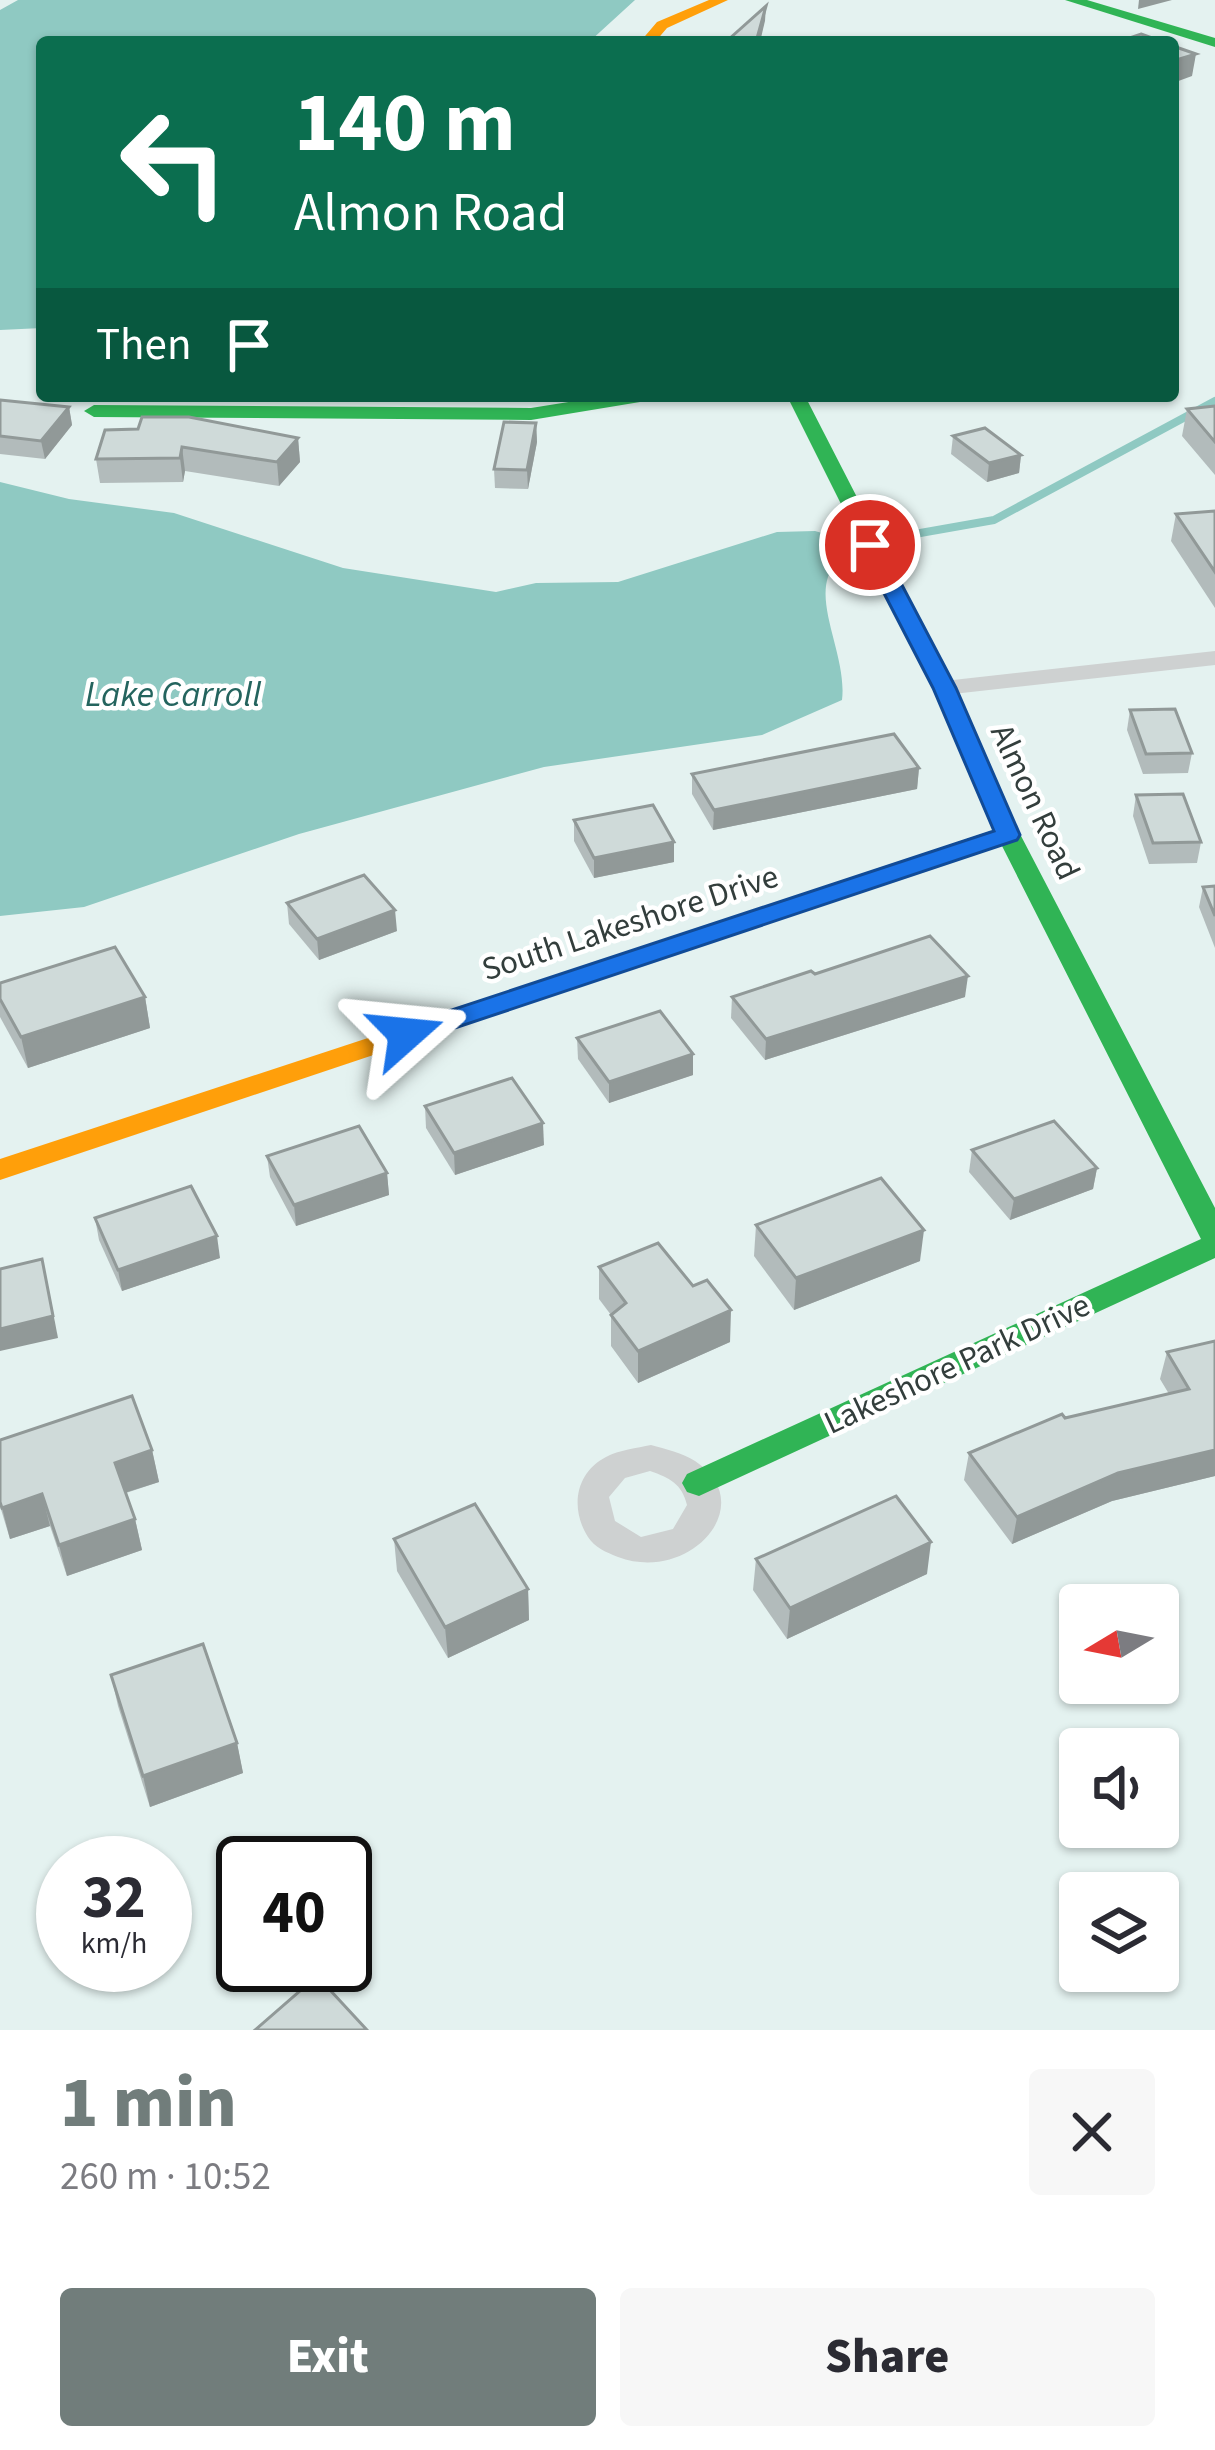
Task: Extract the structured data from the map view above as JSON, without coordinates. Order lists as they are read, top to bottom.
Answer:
{
  "streets": {
    "street": ["Almon Road", "South Lakeshore Drive", "Lakeshore Park Drive"]
  },
  "crossings": [
    ["Almon Road", "South Lakeshore Drive"],
    ["Almon Road", "Lakeshore Park Drive"]
  ],
  "water": ["Lake Carroll"],
  "north": "left",
  "page": {
    "turn": ["140 m", "Almon Road"],
    "then": "Then",
    "speed": "32 km/h",
    "limit": "40",
    "heading": ["1 min", "260 m · 10:52"],
    "buttons": ["Exit", "Share"]
  }
}
